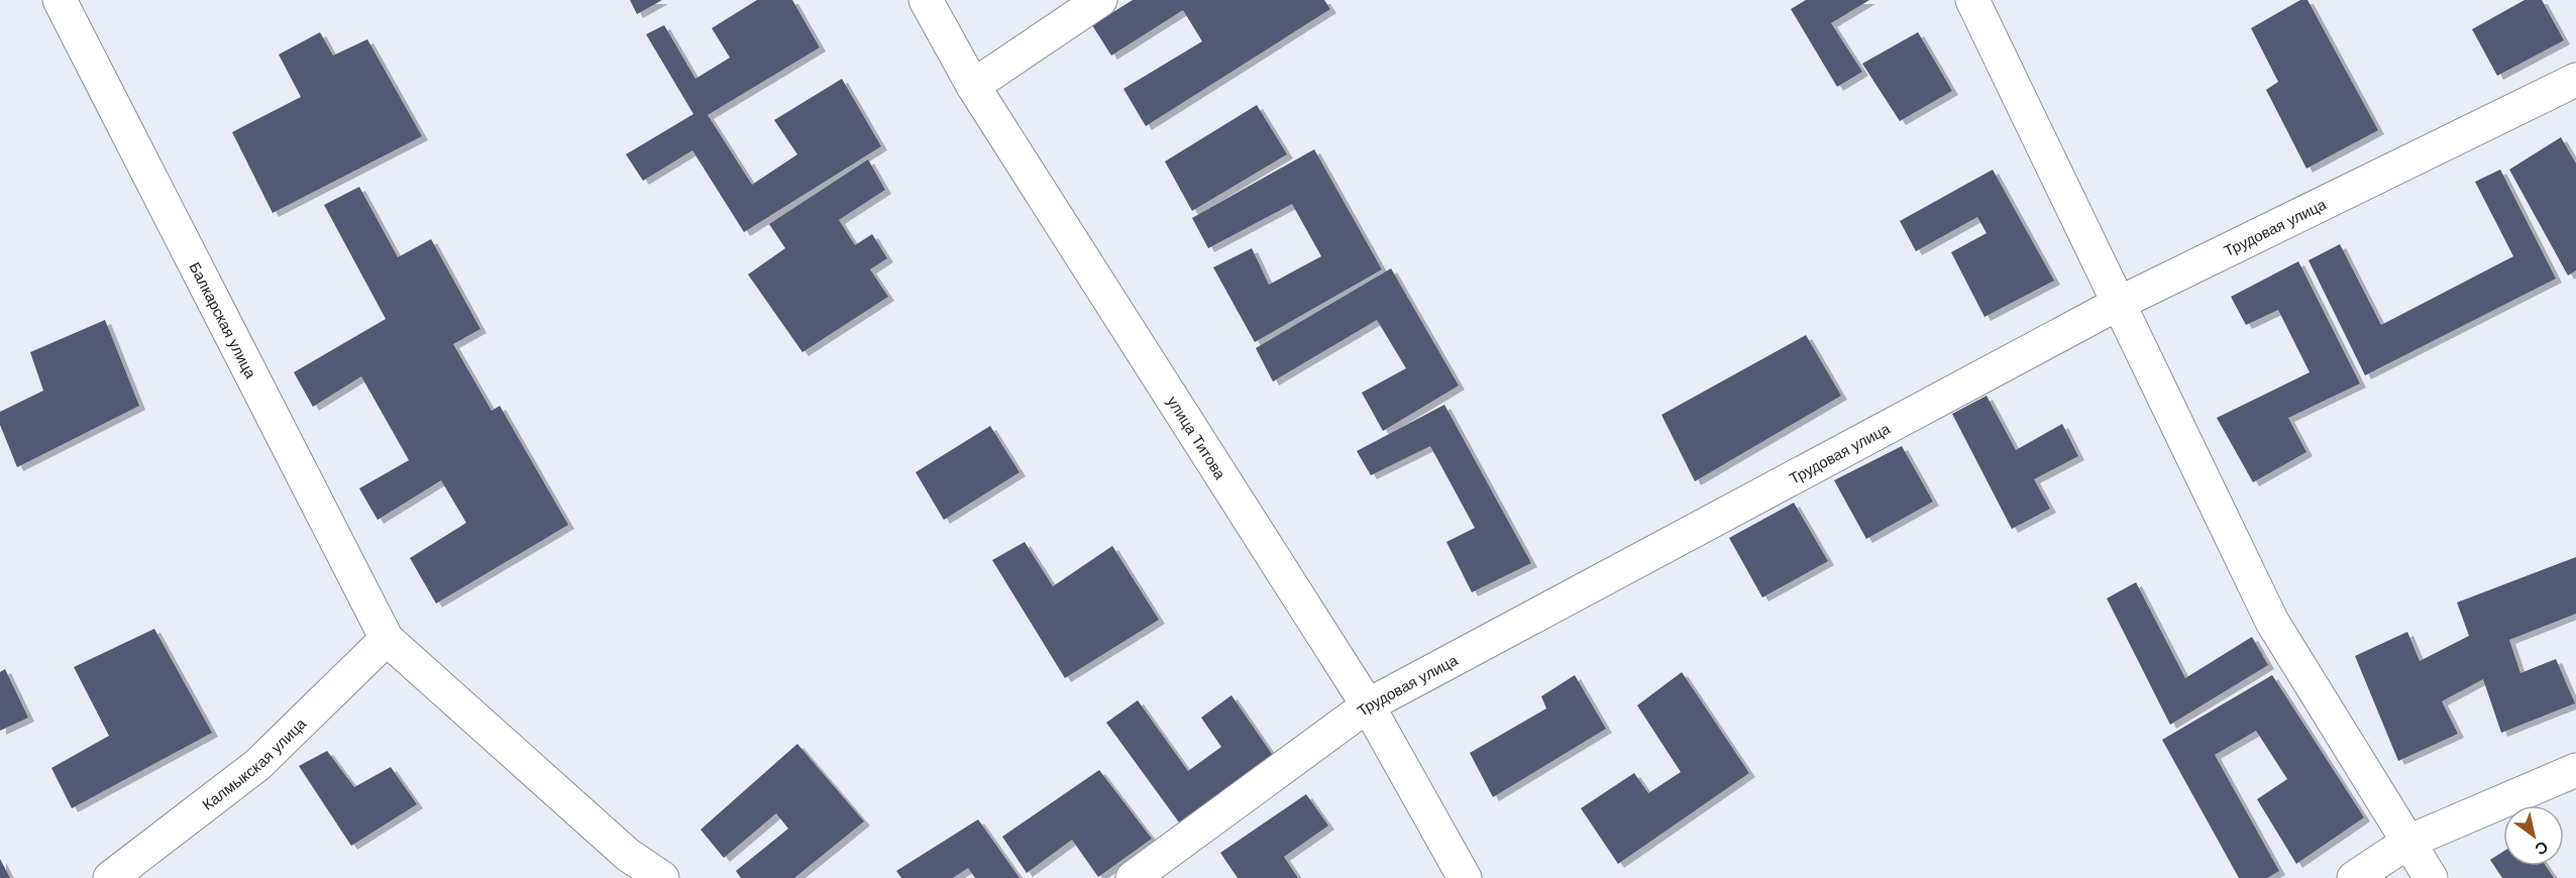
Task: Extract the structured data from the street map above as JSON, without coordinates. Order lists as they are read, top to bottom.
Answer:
{
  "streets": {
    "street": [
      "Трудовая улица",
      "Балкарская улица",
      "улица Титова",
      "Калмыкская улица"
    ]
  },
  "crossings": [
    ["Трудовая улица", "улица Титова"],
    ["Балкарская улица", "Калмыкская улица"]
  ],
  "north": "bottom right"
}
